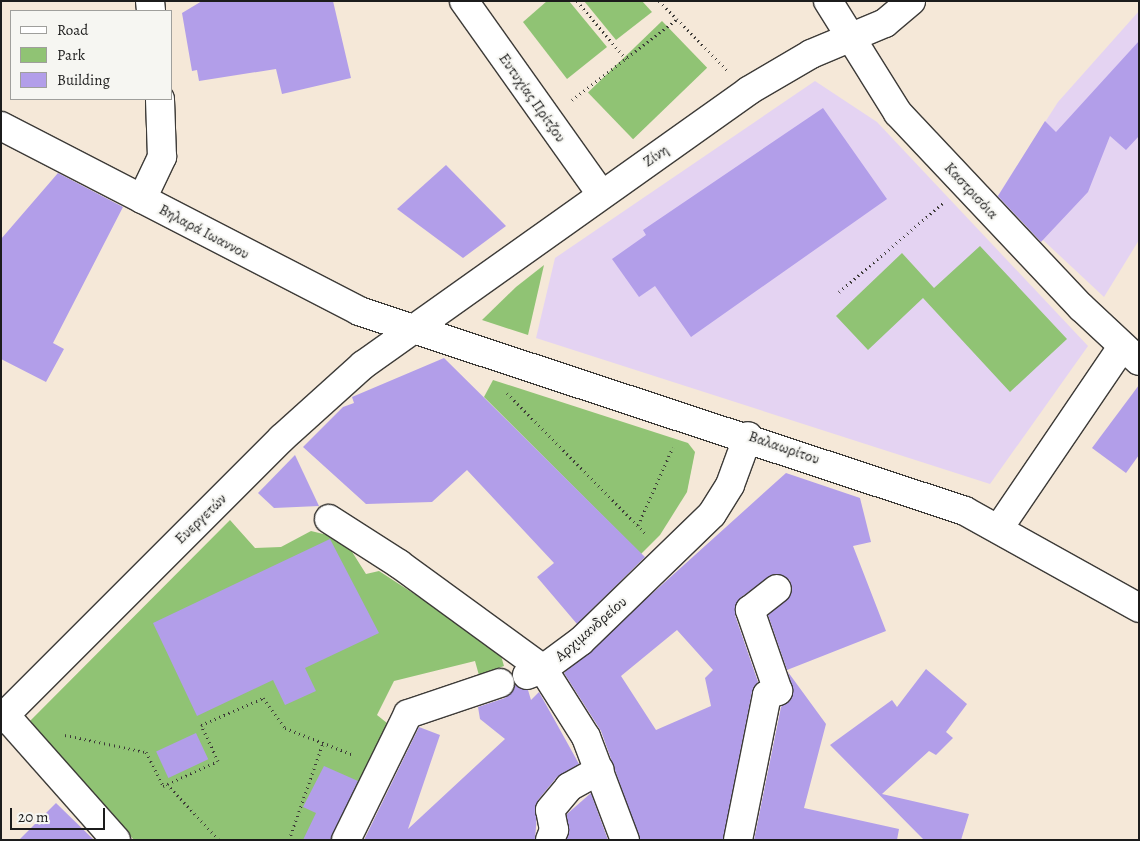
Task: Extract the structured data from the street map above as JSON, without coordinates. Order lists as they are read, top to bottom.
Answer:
{
  "streets": {
    "street": [
      "Ευτυχίας Πρίτζου",
      "Ζίνη",
      "Καστρισόια",
      "Βηλαρά Ιωαννου",
      "Βαλαωρίτου",
      "Ευεργετών",
      "Αρχιμανδρείου"
    ]
  },
  "crossings": [
    ["Ευτυχίας Πρίτζου", "Ζίνη"],
    ["Ζίνη", "Καστρισόια"],
    ["Ζίνη", "Βηλαρά Ιωαννου"],
    ["Ζίνη", "Βαλαωρίτου"],
    ["Ζίνη", "Ευεργετών"],
    ["Βηλαρά Ιωαννου", "Βαλαωρίτου"],
    ["Βηλαρά Ιωαννου", "Ευεργετών"],
    ["Βαλαωρίτου", "Ευεργετών"],
    ["Βαλαωρίτου", "Αρχιμανδρείου"]
  ],
  "legend": ["Road", "Park", "Building"],
  "scale_bar": "20 m"
}
